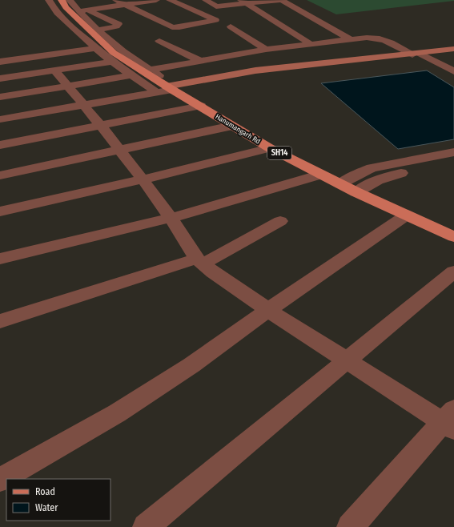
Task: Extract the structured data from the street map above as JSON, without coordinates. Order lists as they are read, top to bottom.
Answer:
{
  "streets": {
    "main road": ["Hanumangarh Rd", "SH14"]
  },
  "crossings": [
    ["Hanumangarh Rd", "SH14"]
  ],
  "legend": ["Road", "Water"]
}
